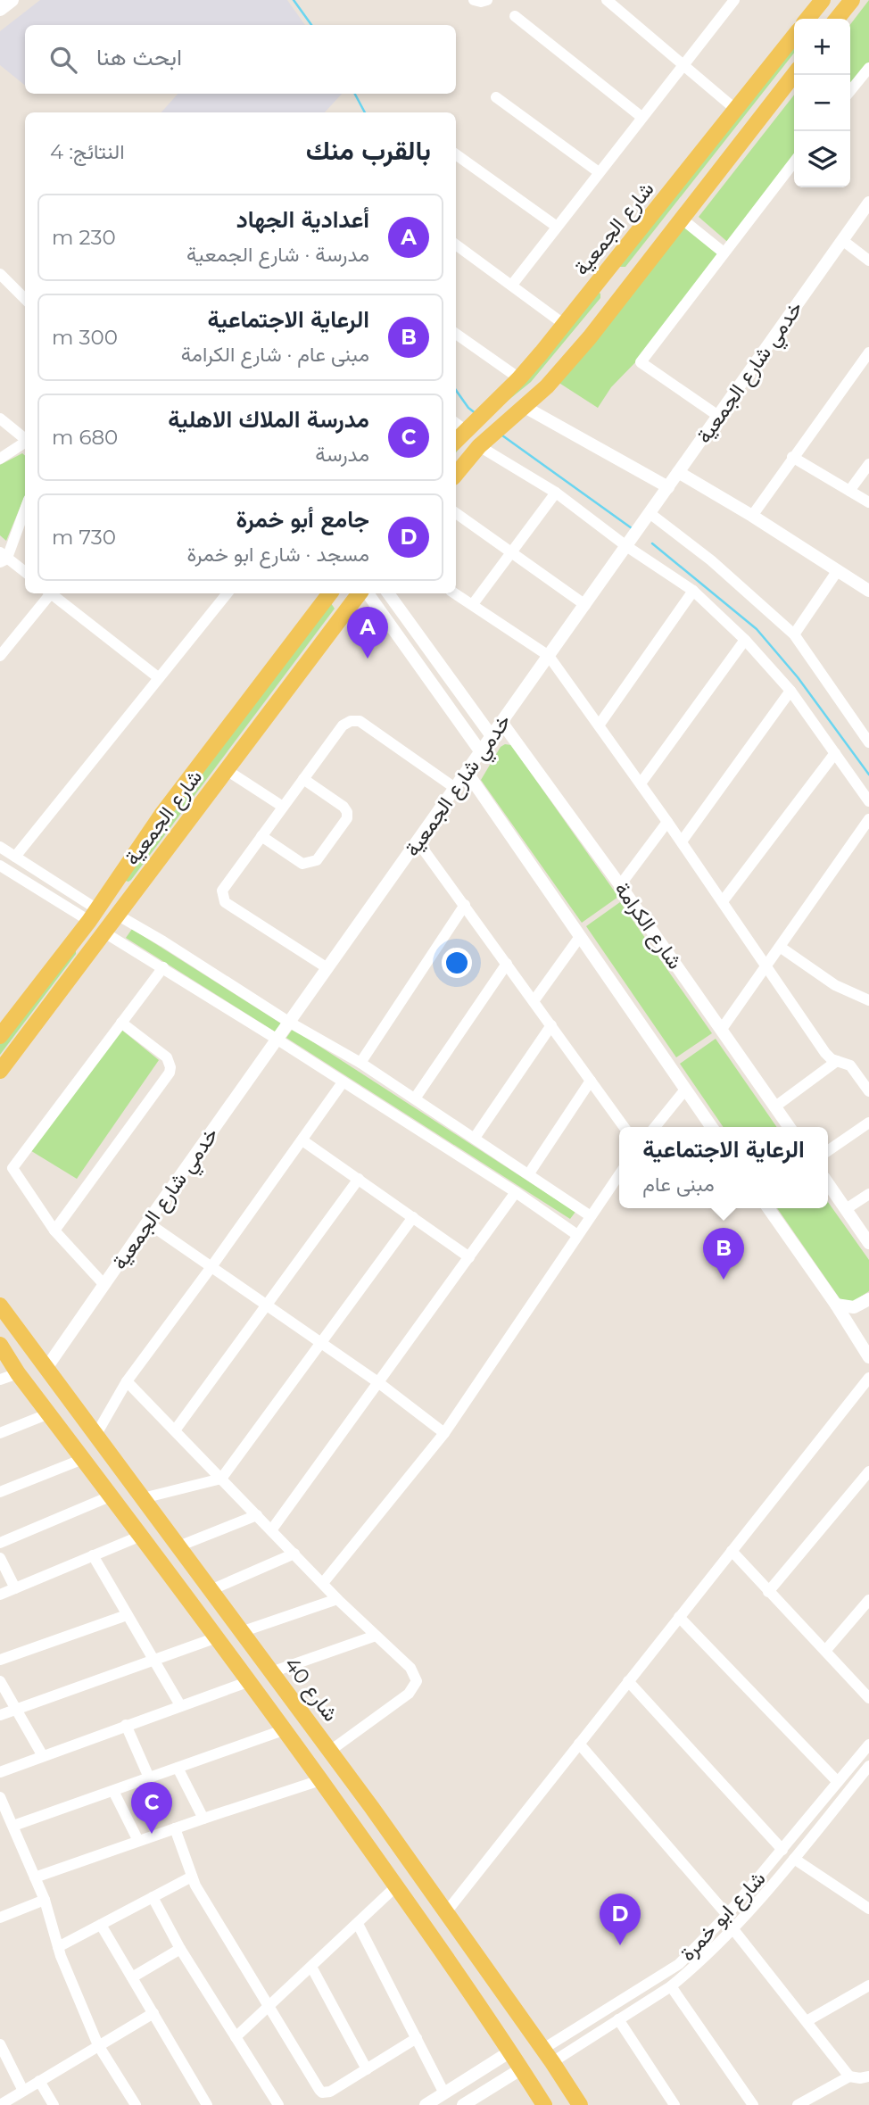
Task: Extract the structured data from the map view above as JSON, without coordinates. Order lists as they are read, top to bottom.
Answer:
{
  "streets": {
    "main road": ["شارع الجمعية", "شارع 40"],
    "street": ["خدمي شارع الجمعية", "شارع الكرامة", "شارع ابو خمرة"]
  },
  "crossings": [
    ["خدمي شارع الجمعية", "شارع الكرامة"],
    ["خدمي شارع الجمعية", "شارع 40"],
    ["شارع 40", "شارع ابو خمرة"]
  ],
  "page": {
    "map_buttons": ["+", "−"],
    "search": "ابحث هنا",
    "heading": ["بالقرب منك", "النتائج: 4"],
    "list": [
      {
        "mark": "A",
        "name": "أعدادية الجهاد",
        "note": "مدرسة · شارع الجمعية",
        "value": "230 m"
      },
      {
        "mark": "B",
        "name": "الرعاية الاجتماعية",
        "note": "مبنى عام · شارع الكرامة",
        "value": "300 m"
      },
      {
        "mark": "C",
        "name": "مدرسة الملاك الاهلية",
        "note": "مدرسة",
        "value": "680 m"
      },
      {
        "mark": "D",
        "name": "جامع أبو خمرة",
        "note": "مسجد · شارع ابو خمرة",
        "value": "730 m"
      }
    ],
    "pins": [
      "A",
      "B",
      "C",
      "D"
    ],
    "popup": ["الرعاية الاجتماعية", "مبنى عام"]
  }
}
